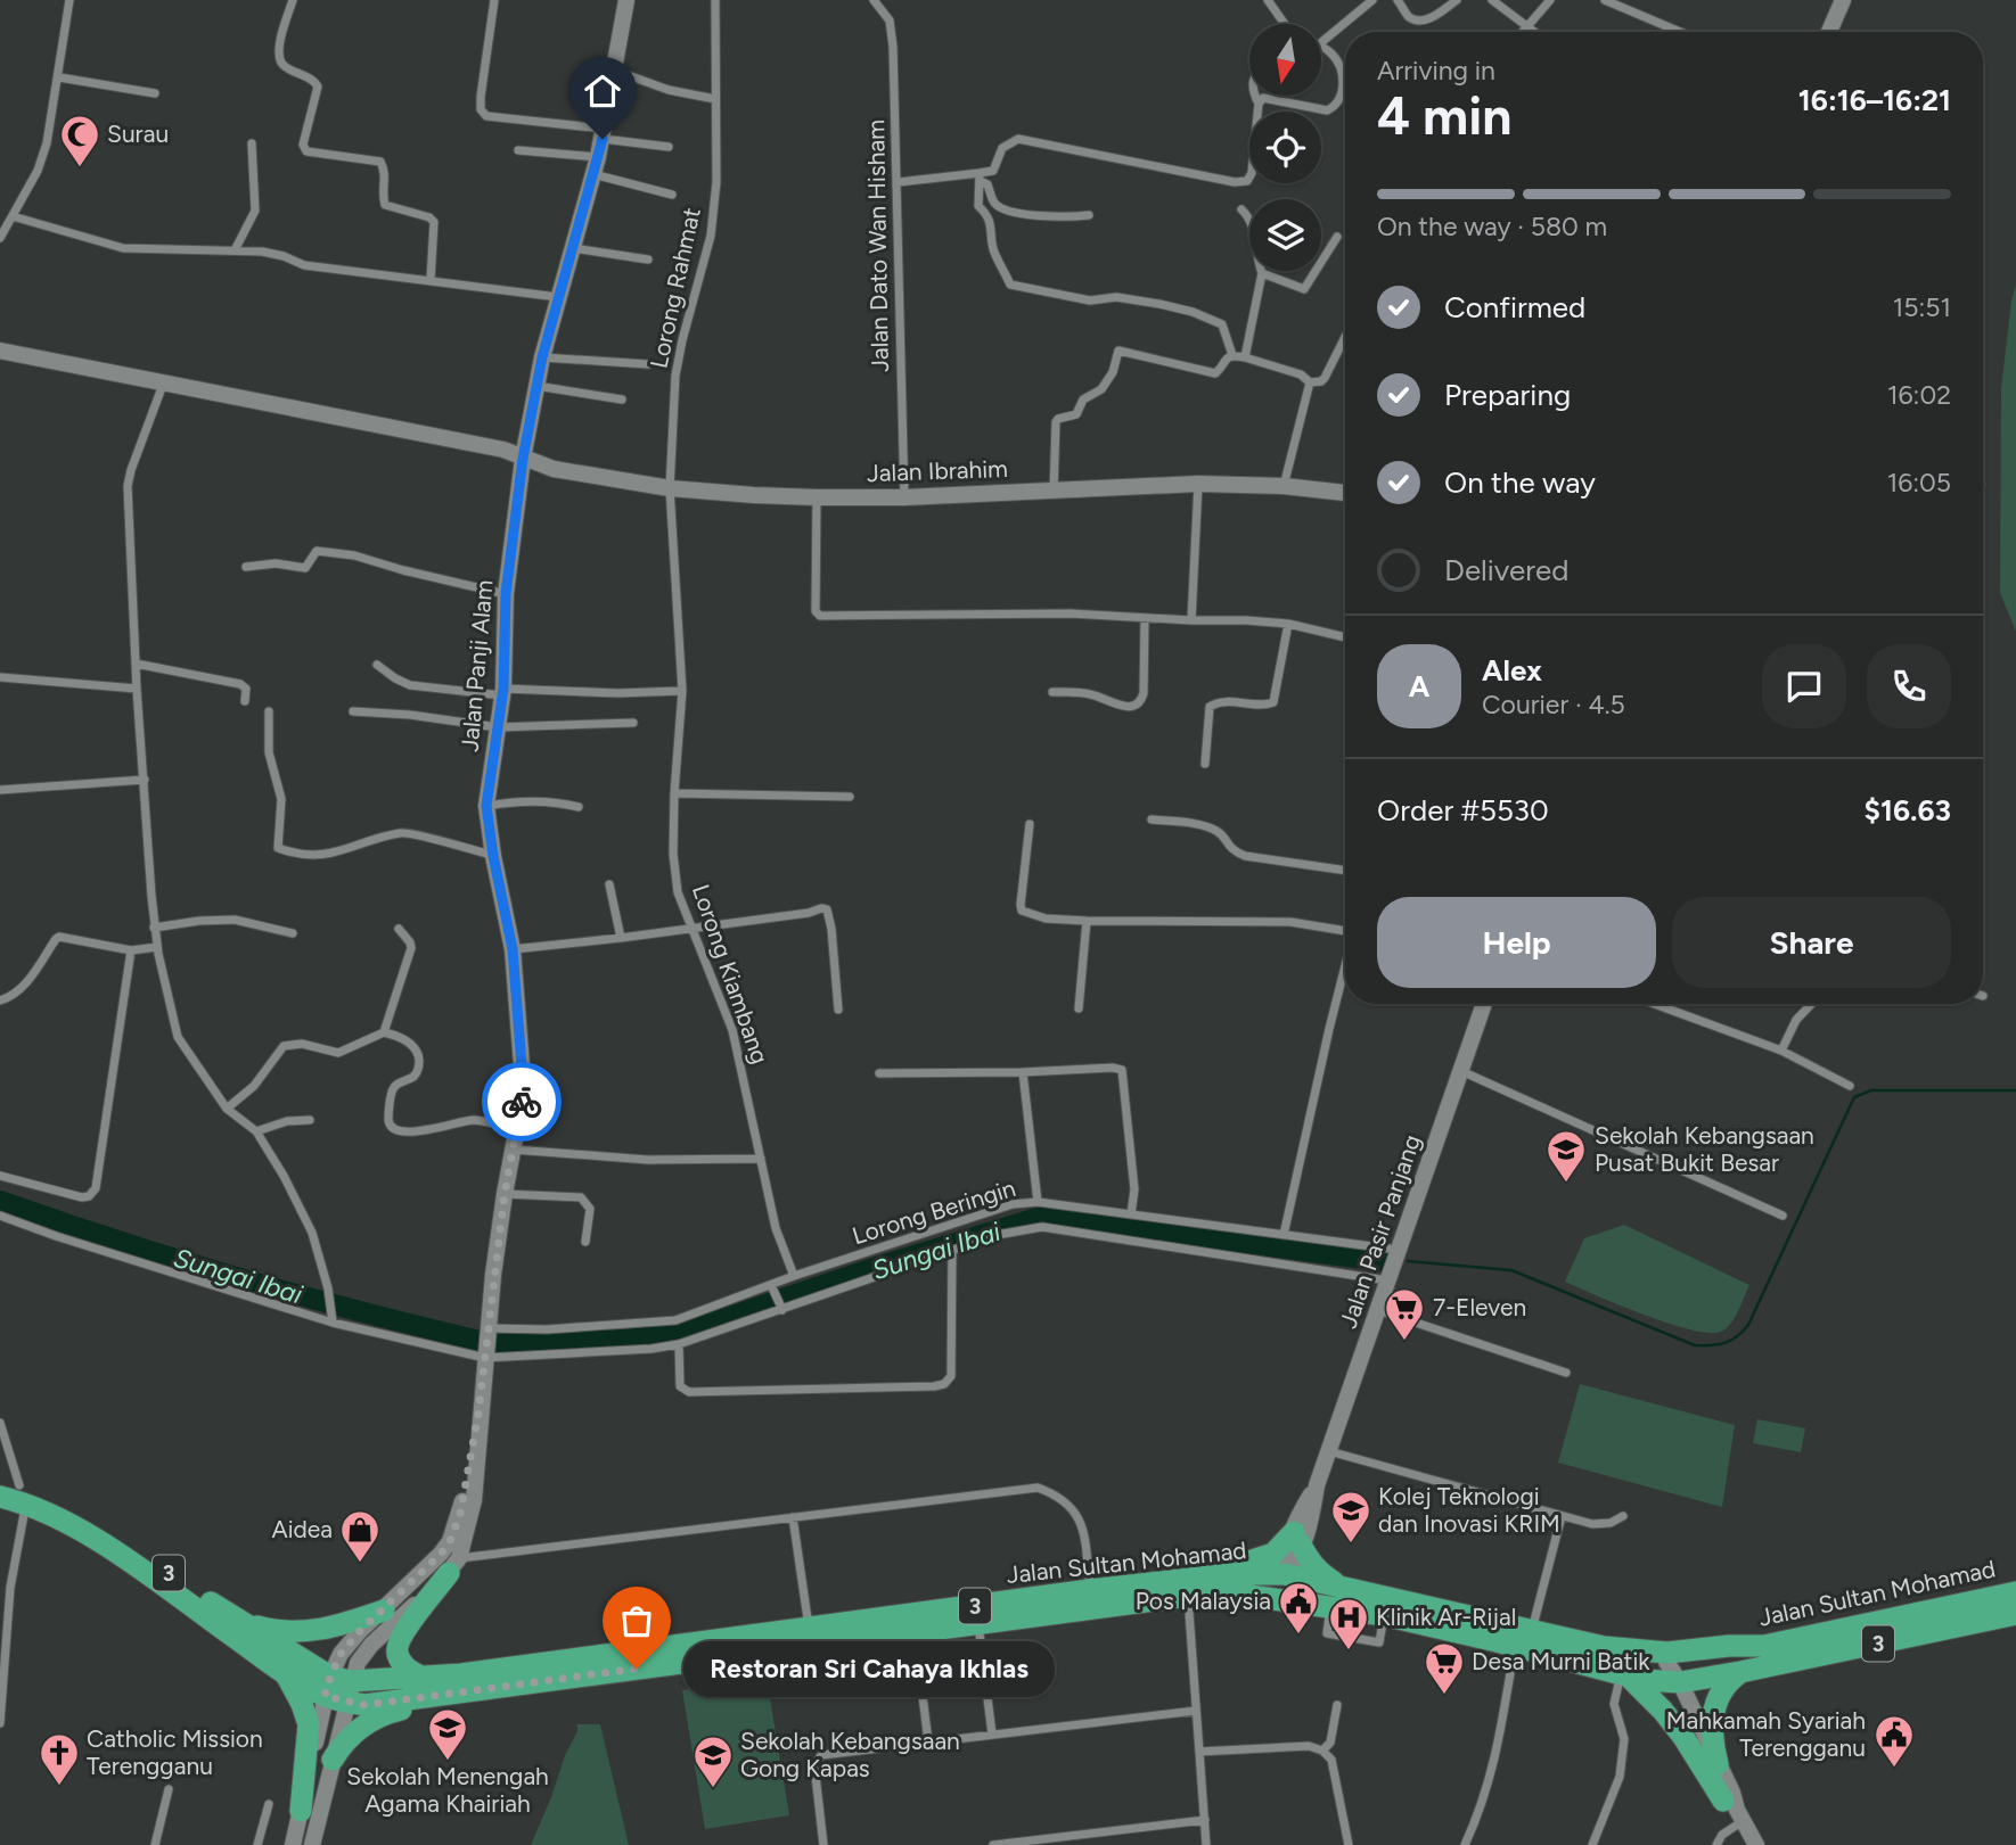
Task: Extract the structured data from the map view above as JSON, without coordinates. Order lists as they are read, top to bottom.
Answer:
{
  "streets": {
    "highway": ["Jalan Sultan Mohamad", "3"],
    "main road": ["Jalan Ibrahim", "Jalan Panji Alam", "Jalan Pasir Panjang"],
    "street": [
      "Jalan Dato Wan Hisham",
      "Lorong Rahmat",
      "Lorong Kiambang",
      "Lorong Beringin"
    ]
  },
  "crossings": [
    ["Jalan Dato Wan Hisham", "Jalan Ibrahim"],
    ["Lorong Rahmat", "Jalan Ibrahim"],
    ["Lorong Rahmat", "Lorong Kiambang"],
    ["Jalan Ibrahim", "Jalan Panji Alam"],
    ["Jalan Ibrahim", "Lorong Kiambang"],
    ["Jalan Panji Alam", "Lorong Beringin"],
    ["Lorong Kiambang", "Lorong Beringin"],
    ["Lorong Beringin", "Jalan Pasir Panjang"],
    ["Jalan Pasir Panjang", "Jalan Sultan Mohamad"],
    ["Jalan Sultan Mohamad", "3"]
  ],
  "water": ["Sungai Ibai"],
  "places": {
    "mosque": ["Surau"],
    "school or university": [
      "Sekolah Kebangsaan Pusat Bukit Besar",
      "Kolej Teknologi dan Inovasi KRIM",
      "Sekolah Menengah Agama Khairiah",
      "Sekolah Kebangsaan Gong Kapas"
    ],
    "supermarket": ["7-Eleven", "Desa Murni Batik"],
    "shop": ["Aidea"],
    "public building": ["Pos Malaysia", "Mahkamah Syariah Terengganu"],
    "hospital": ["Klinik Ar-Rijal"],
    "other": ["Restoran Sri Cahaya Ikhlas"],
    "church": ["Catholic Mission Terengganu"]
  },
  "north": "bottom",
  "page": {
    "heading": ["4 min", "Arriving in", "16:16–16:21"],
    "panel": [
      "Alex",
      "Courier · 4.5",
      "Order #5530",
      "$16.63"
    ],
    "bar": "On the way · 580 m",
    "list": [
      ["Confirmed", "15:51"],
      ["Preparing", "16:02"],
      ["On the way", "16:05"],
      "Delivered"
    ],
    "round": "A",
    "buttons": ["Help", "Share"],
    "bubble": "Restoran Sri Cahaya Ikhlas"
  }
}
